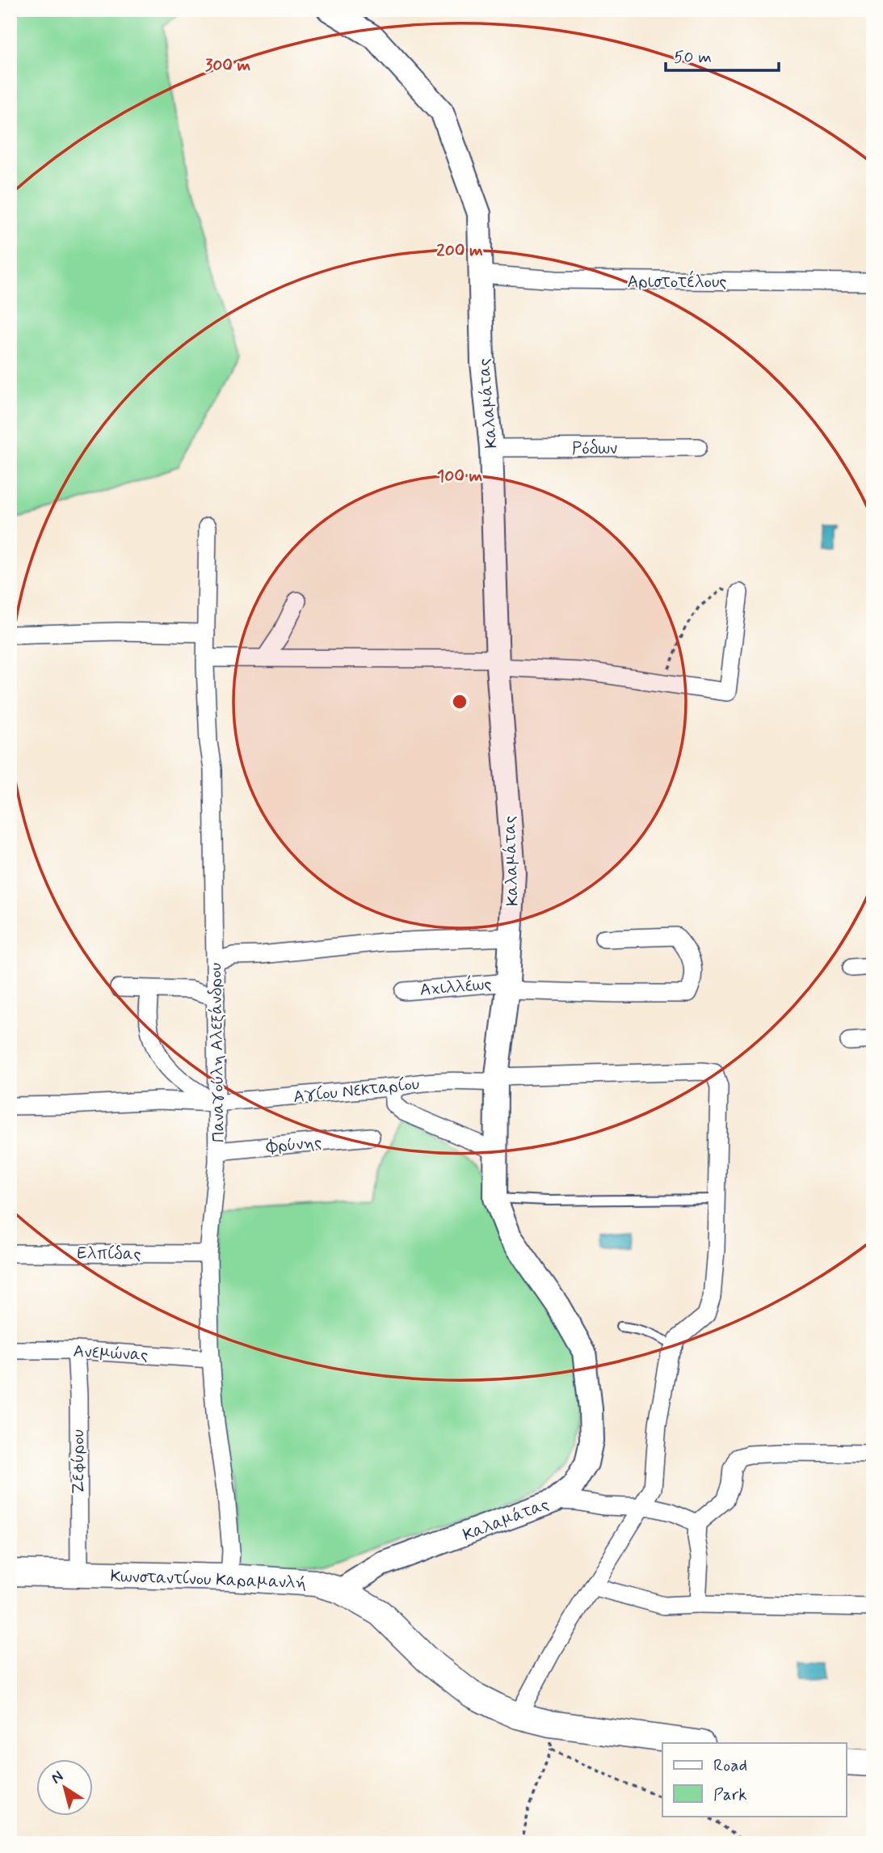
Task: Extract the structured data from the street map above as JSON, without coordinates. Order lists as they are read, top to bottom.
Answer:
{
  "streets": {
    "main road": ["Κωνσταντίνου Καραμανλή"],
    "street": [
      "Αριστοτέλους",
      "Καλαμάτας",
      "Ρόδων",
      "Αχιλλέως",
      "Παναγούλη Αλεξάνδρου",
      "Αγίου Νεκταρίου",
      "Φρύνης",
      "Ελπίδας",
      "Ανεμώνας",
      "Ζεφύρου"
    ]
  },
  "crossings": [
    ["Αριστοτέλους", "Καλαμάτας"],
    ["Καλαμάτας", "Ρόδων"],
    ["Καλαμάτας", "Αχιλλέως"],
    ["Καλαμάτας", "Αγίου Νεκταρίου"],
    ["Καλαμάτας", "Κωνσταντίνου Καραμανλή"],
    ["Παναγούλη Αλεξάνδρου", "Αγίου Νεκταρίου"],
    ["Παναγούλη Αλεξάνδρου", "Φρύνης"],
    ["Παναγούλη Αλεξάνδρου", "Ελπίδας"],
    ["Παναγούλη Αλεξάνδρου", "Ανεμώνας"],
    ["Παναγούλη Αλεξάνδρου", "Κωνσταντίνου Καραμανλή"],
    ["Ανεμώνας", "Ζεφύρου"],
    ["Ζεφύρου", "Κωνσταντίνου Καραμανλή"]
  ],
  "legend": ["Road", "Park"],
  "scale_bar": "50 m",
  "north": "top left",
  "rings": ["300 m", "200 m", "100 m"]
}
